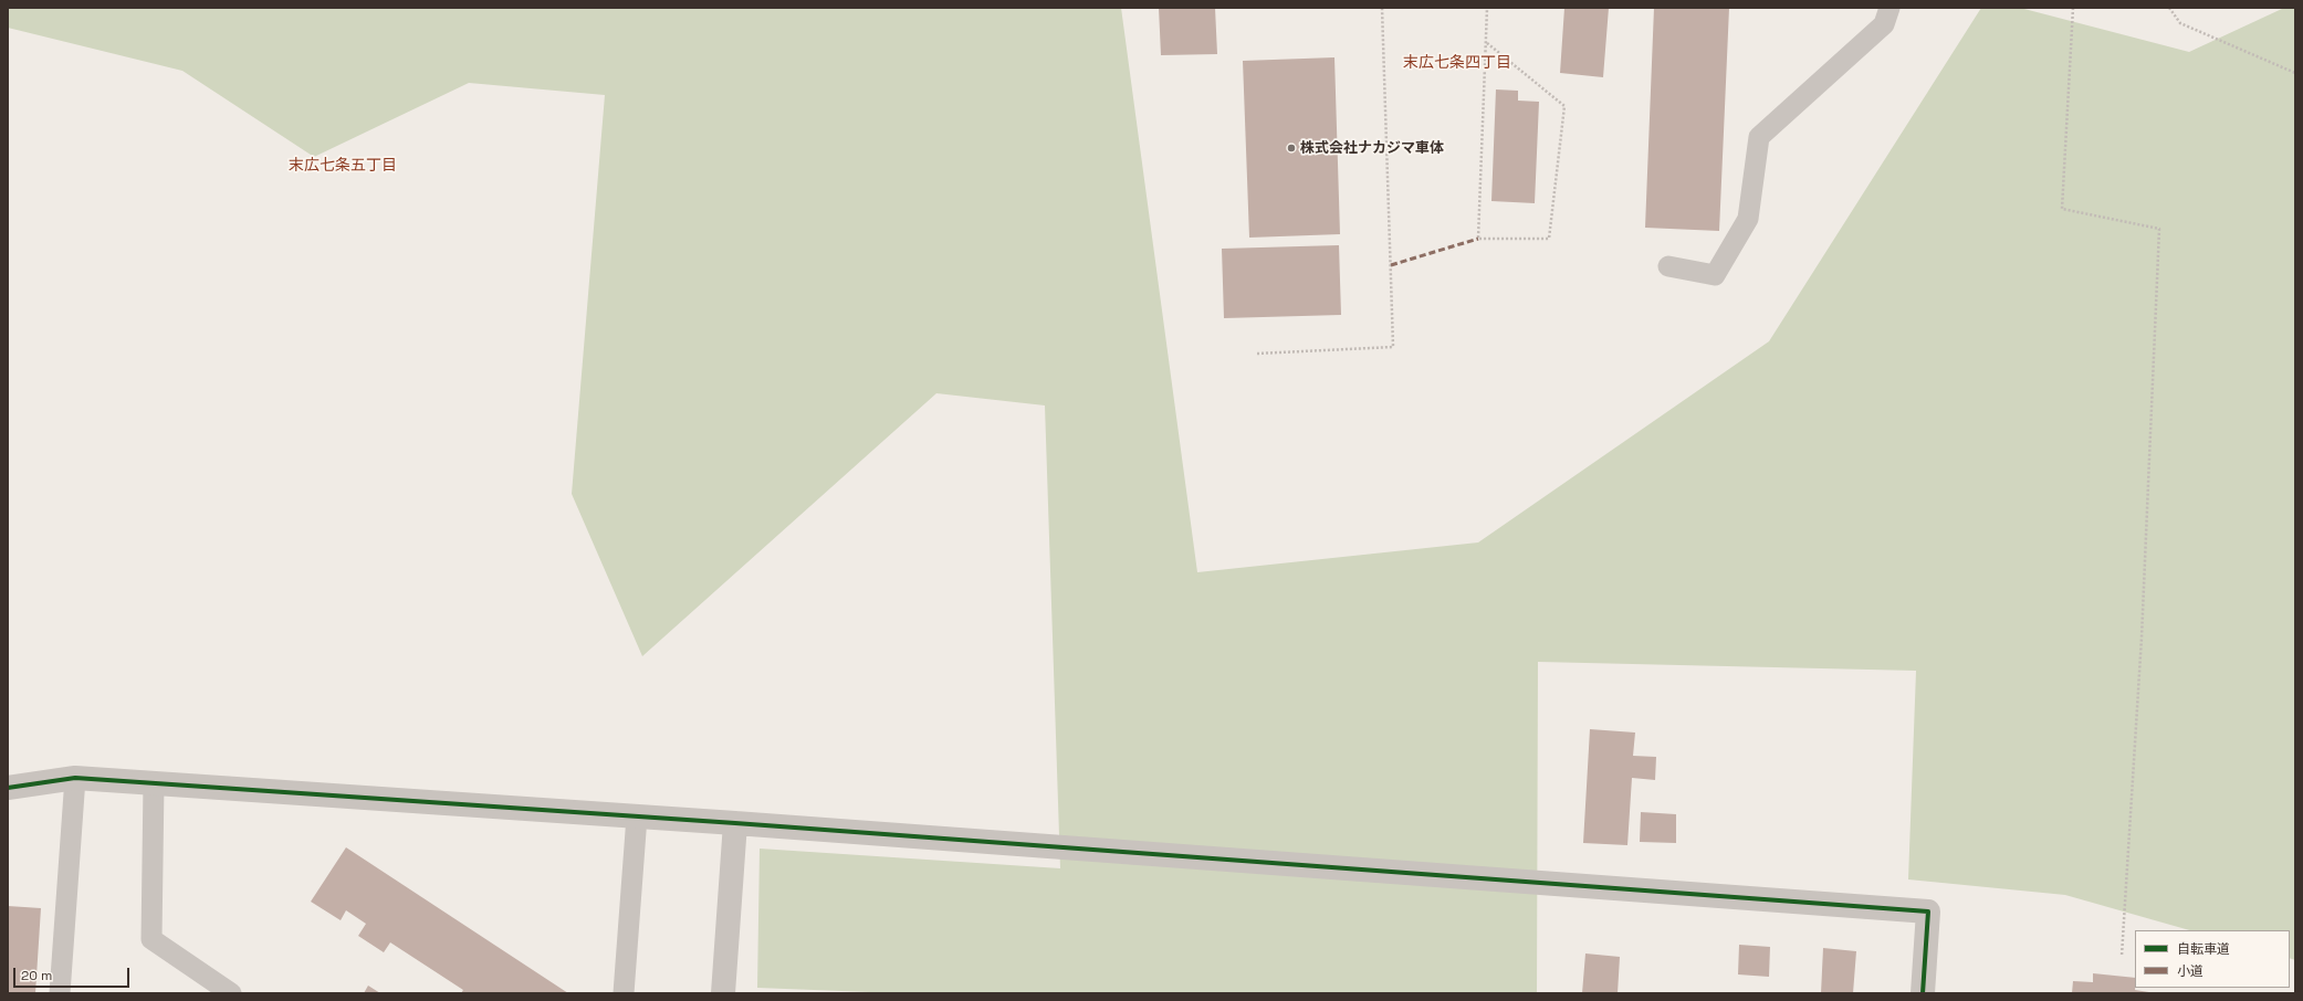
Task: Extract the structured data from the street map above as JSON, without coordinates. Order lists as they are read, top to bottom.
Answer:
{
  "districts": ["末広七条四丁目", "末広七条五丁目"],
  "places": ["株式会社ナカジマ車体"],
  "legend": ["自転車道", "小道"],
  "scale_bar": "20 m"
}
